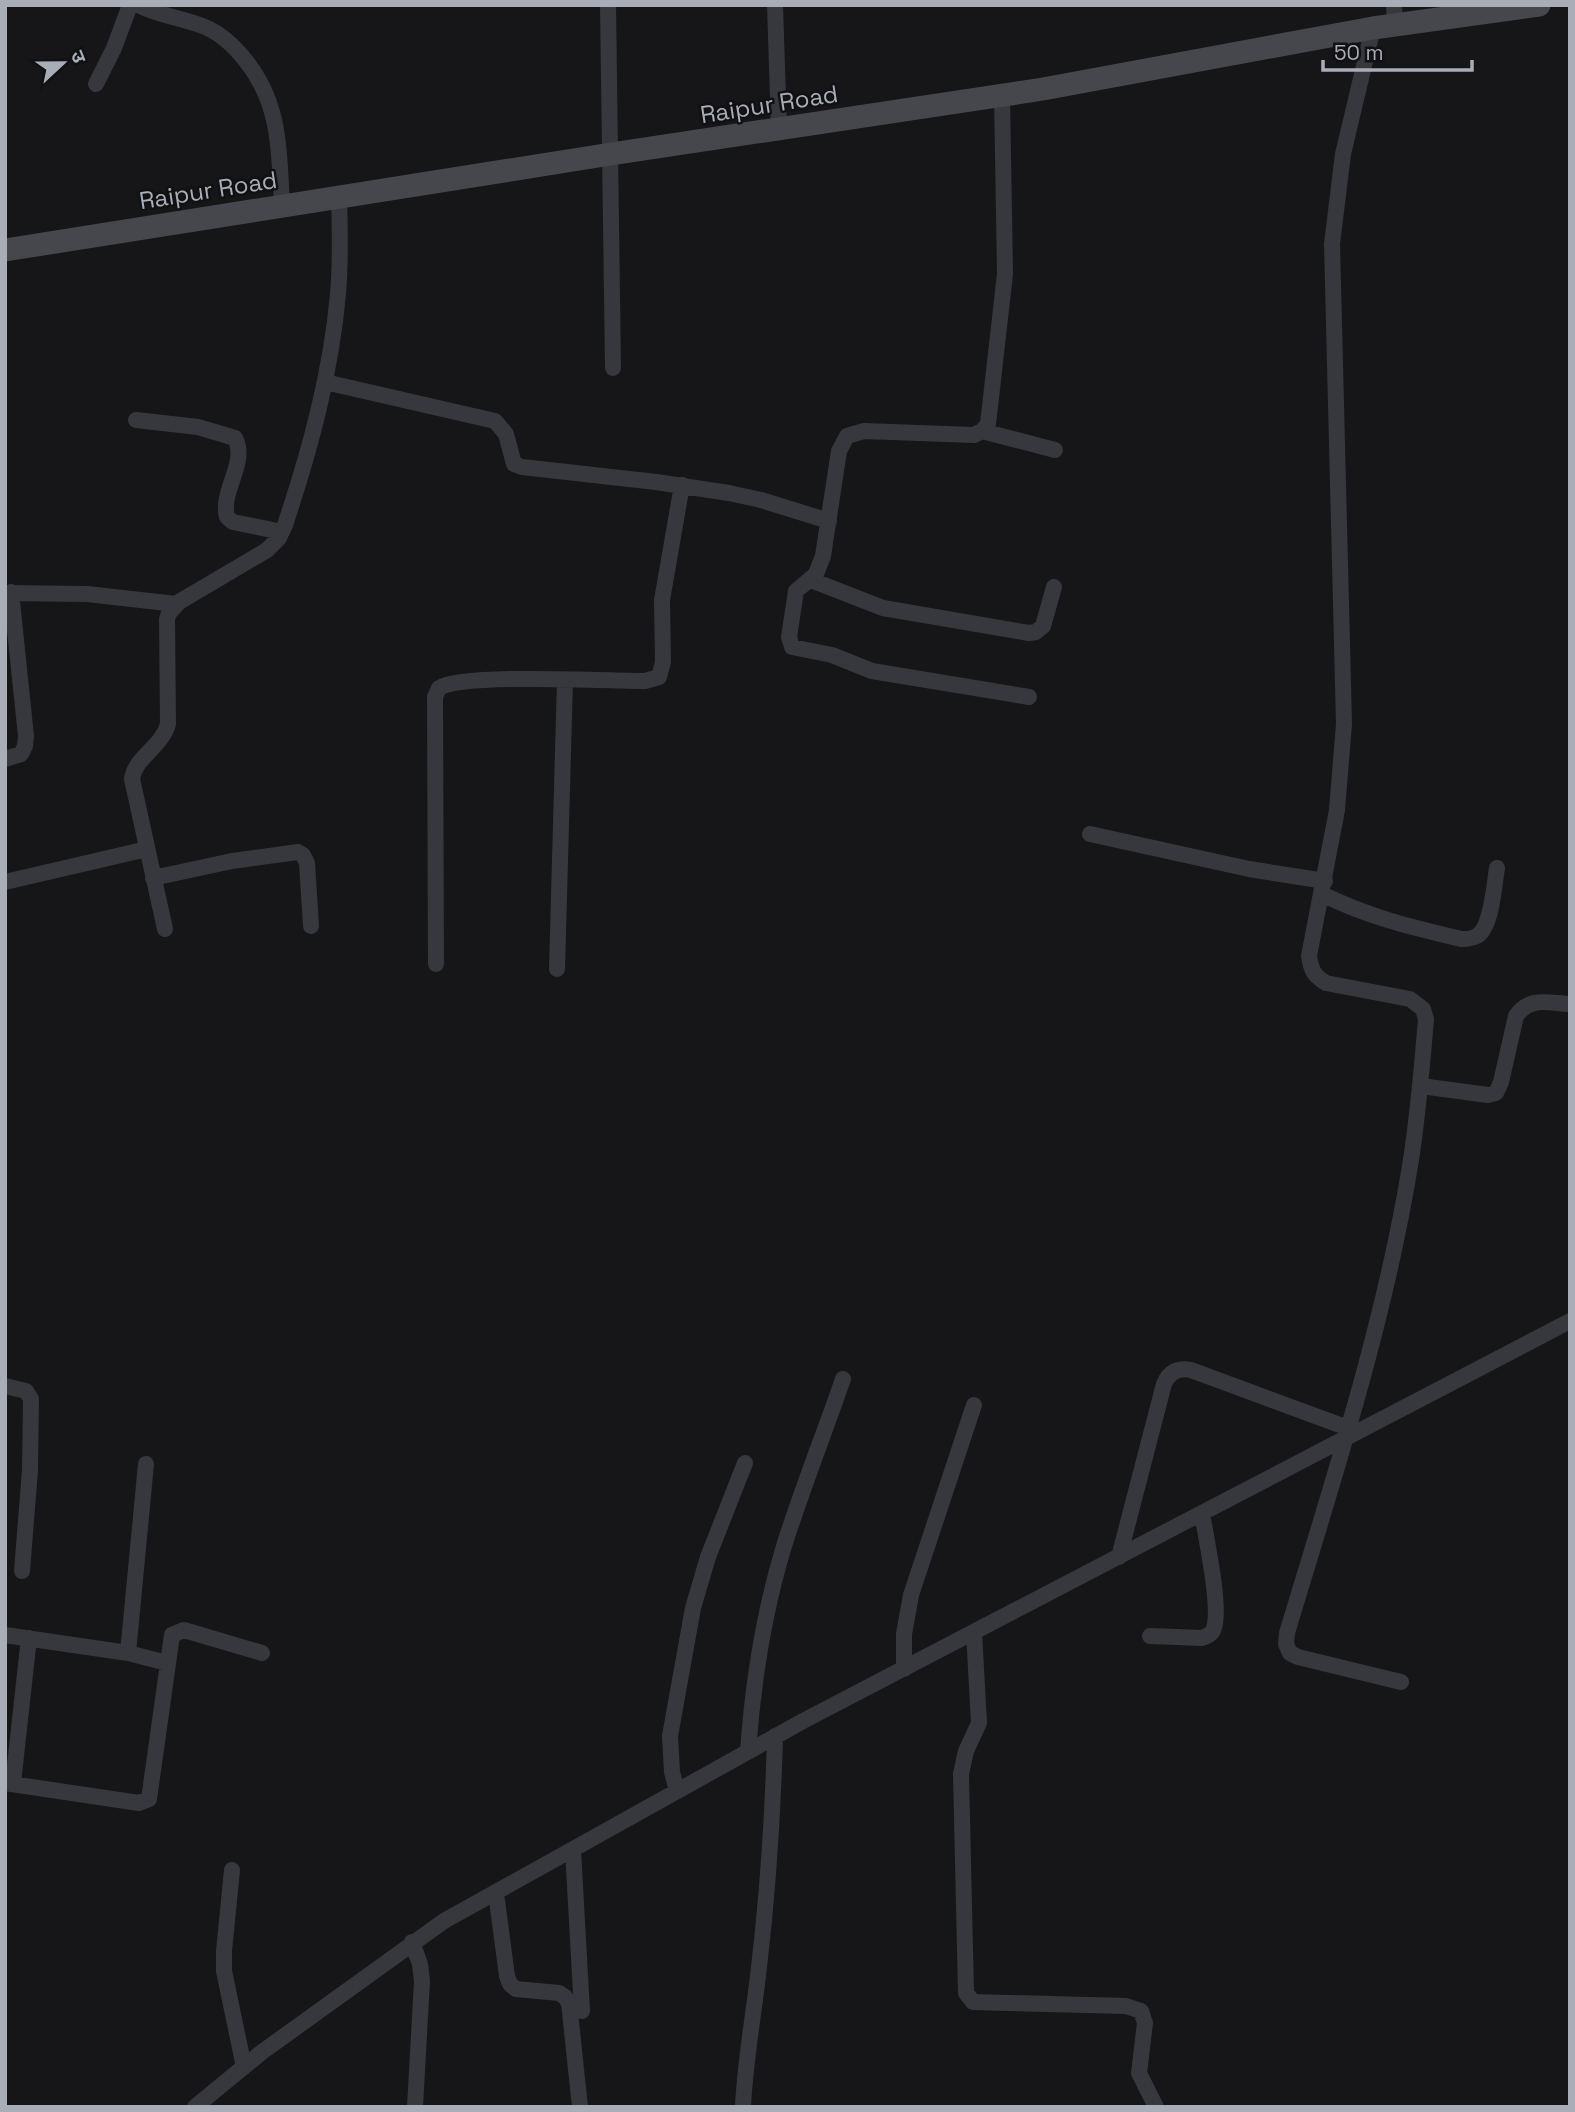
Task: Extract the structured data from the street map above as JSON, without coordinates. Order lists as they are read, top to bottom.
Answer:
{
  "streets": {
    "main road": ["Raipur Road"]
  },
  "scale_bar": "50 m",
  "north": "right"
}
